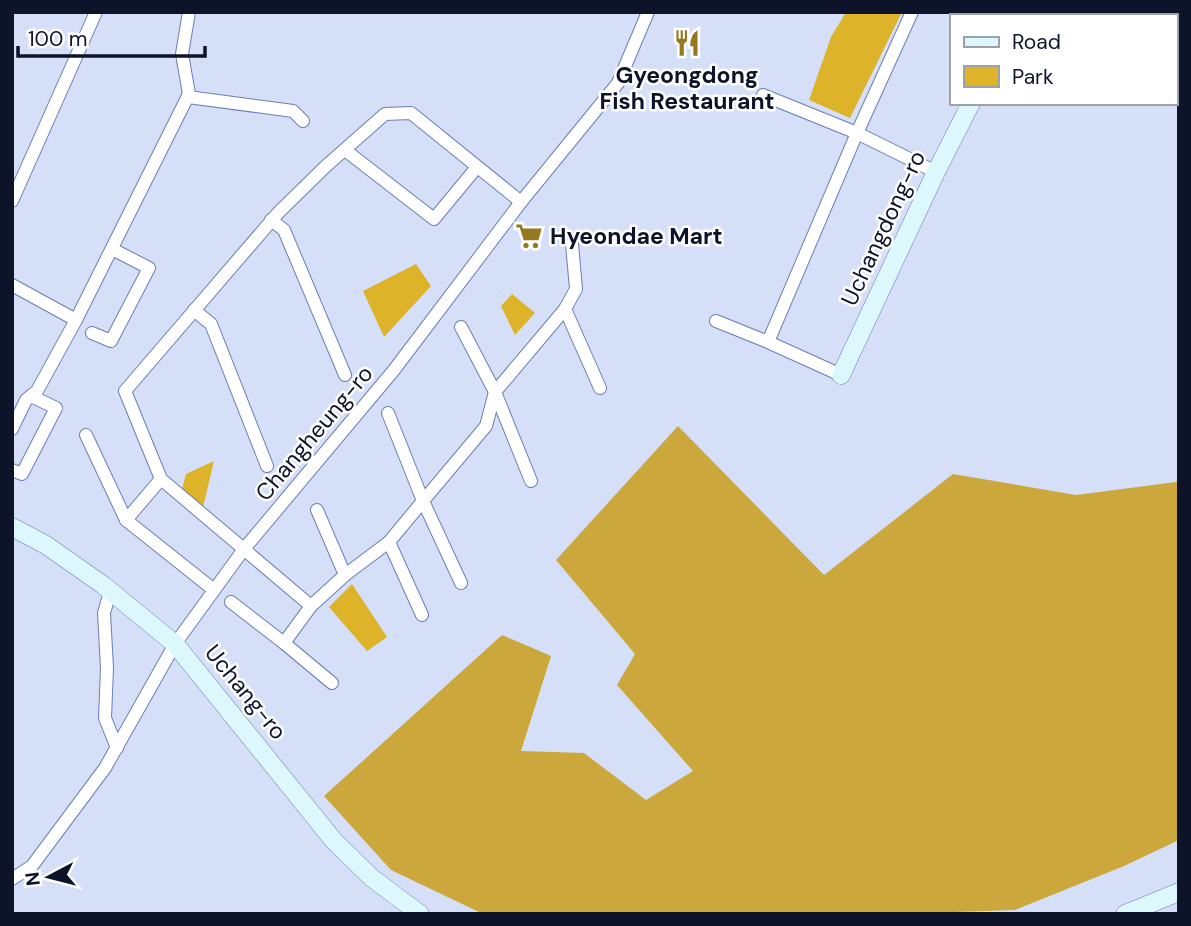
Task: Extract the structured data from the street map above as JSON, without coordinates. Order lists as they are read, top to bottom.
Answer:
{
  "streets": {
    "main road": ["Uchangdong-ro", "Uchang-ro"],
    "street": ["Changheung-ro"]
  },
  "crossings": [
    ["Changheung-ro", "Uchang-ro"]
  ],
  "places": {
    "restaurant": ["Gyeongdong Fish Restaurant"],
    "supermarket": ["Hyeondae Mart"]
  },
  "legend": ["Road", "Park"],
  "scale_bar": "100 m",
  "north": "left"
}
